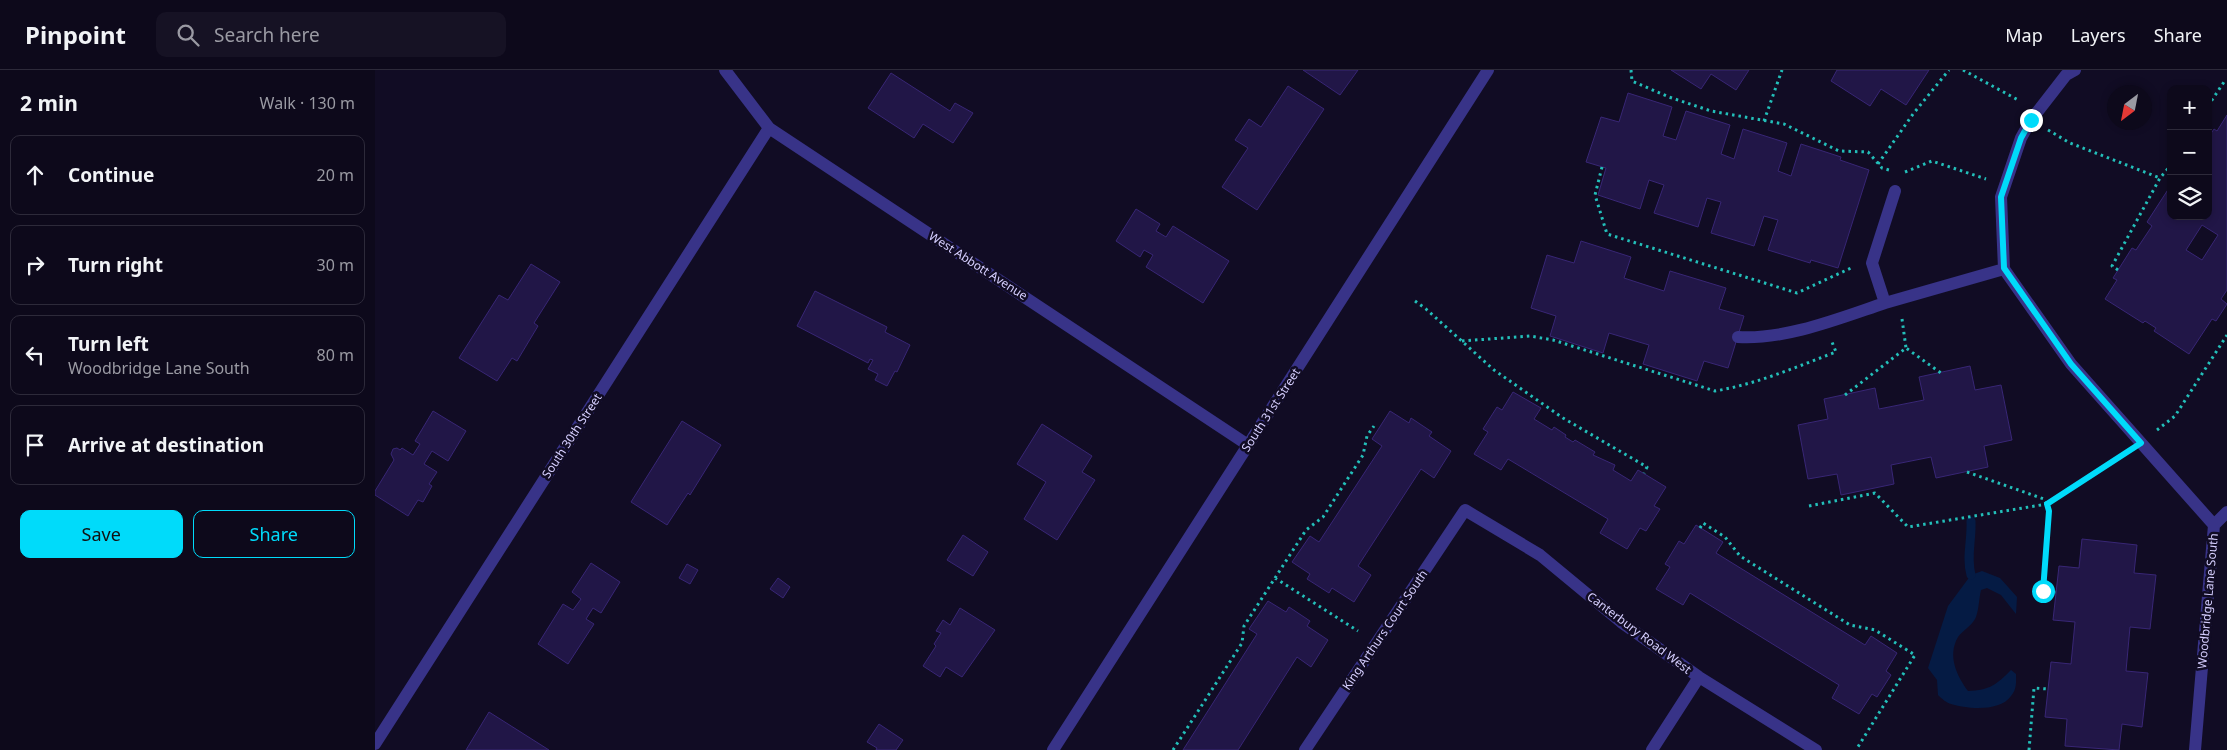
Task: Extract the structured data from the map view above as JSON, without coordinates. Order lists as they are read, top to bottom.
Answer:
{
  "streets": {
    "street": [
      "West Abbott Avenue",
      "South 31st Street",
      "South 30th Street",
      "Woodbridge Lane South",
      "King Arthurs Court South",
      "Canterbury Road West"
    ]
  },
  "crossings": [
    ["West Abbott Avenue", "South 31st Street"],
    ["West Abbott Avenue", "South 30th Street"],
    ["King Arthurs Court South", "Canterbury Road West"]
  ],
  "north": "bottom left",
  "page": {
    "header": "Pinpoint",
    "search": "Search here",
    "nav": ["Map", "Layers", "Share"],
    "heading": ["2 min", "Walk · 130 m"],
    "map_buttons": ["+", "−"],
    "list": [
      ["Continue", "20 m"],
      ["Turn right", "30 m"],
      ["Turn left", "Woodbridge Lane South", "80 m"],
      "Arrive at destination"
    ],
    "buttons": ["Save", "Share"]
  }
}
